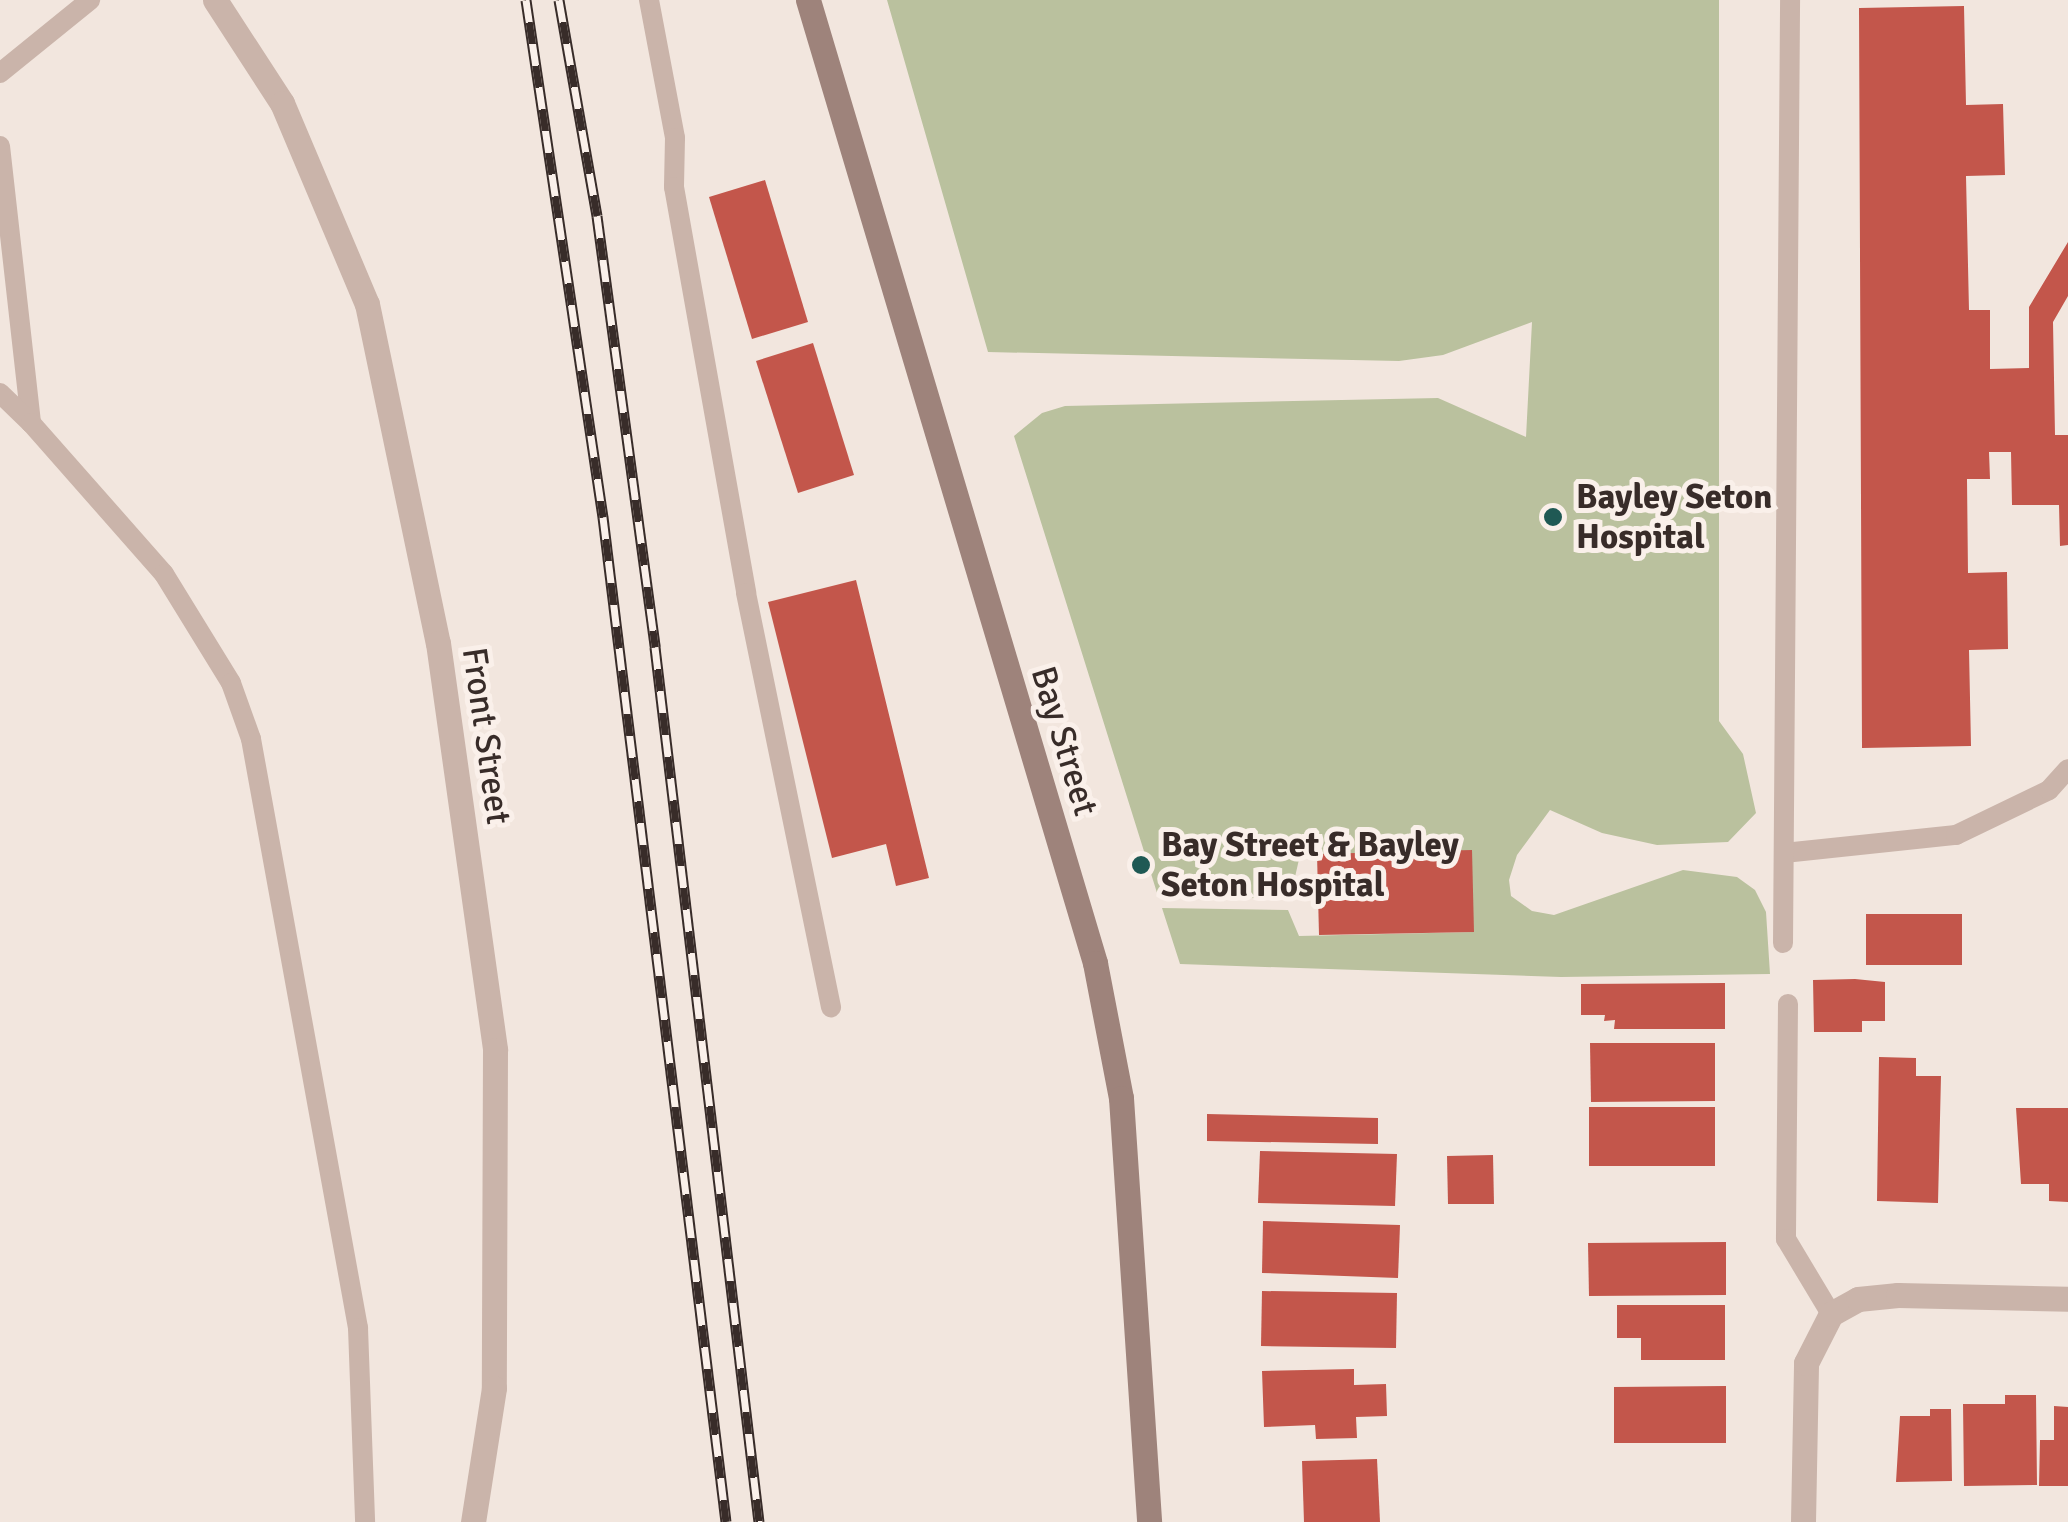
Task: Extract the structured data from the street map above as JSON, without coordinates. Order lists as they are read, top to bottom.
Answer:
{
  "streets": {
    "main road": ["Bay Street"],
    "street": ["Front Street"]
  },
  "places": ["Bayley Seton Hospital", "Bay Street & Bayley Seton Hospital"]
}
